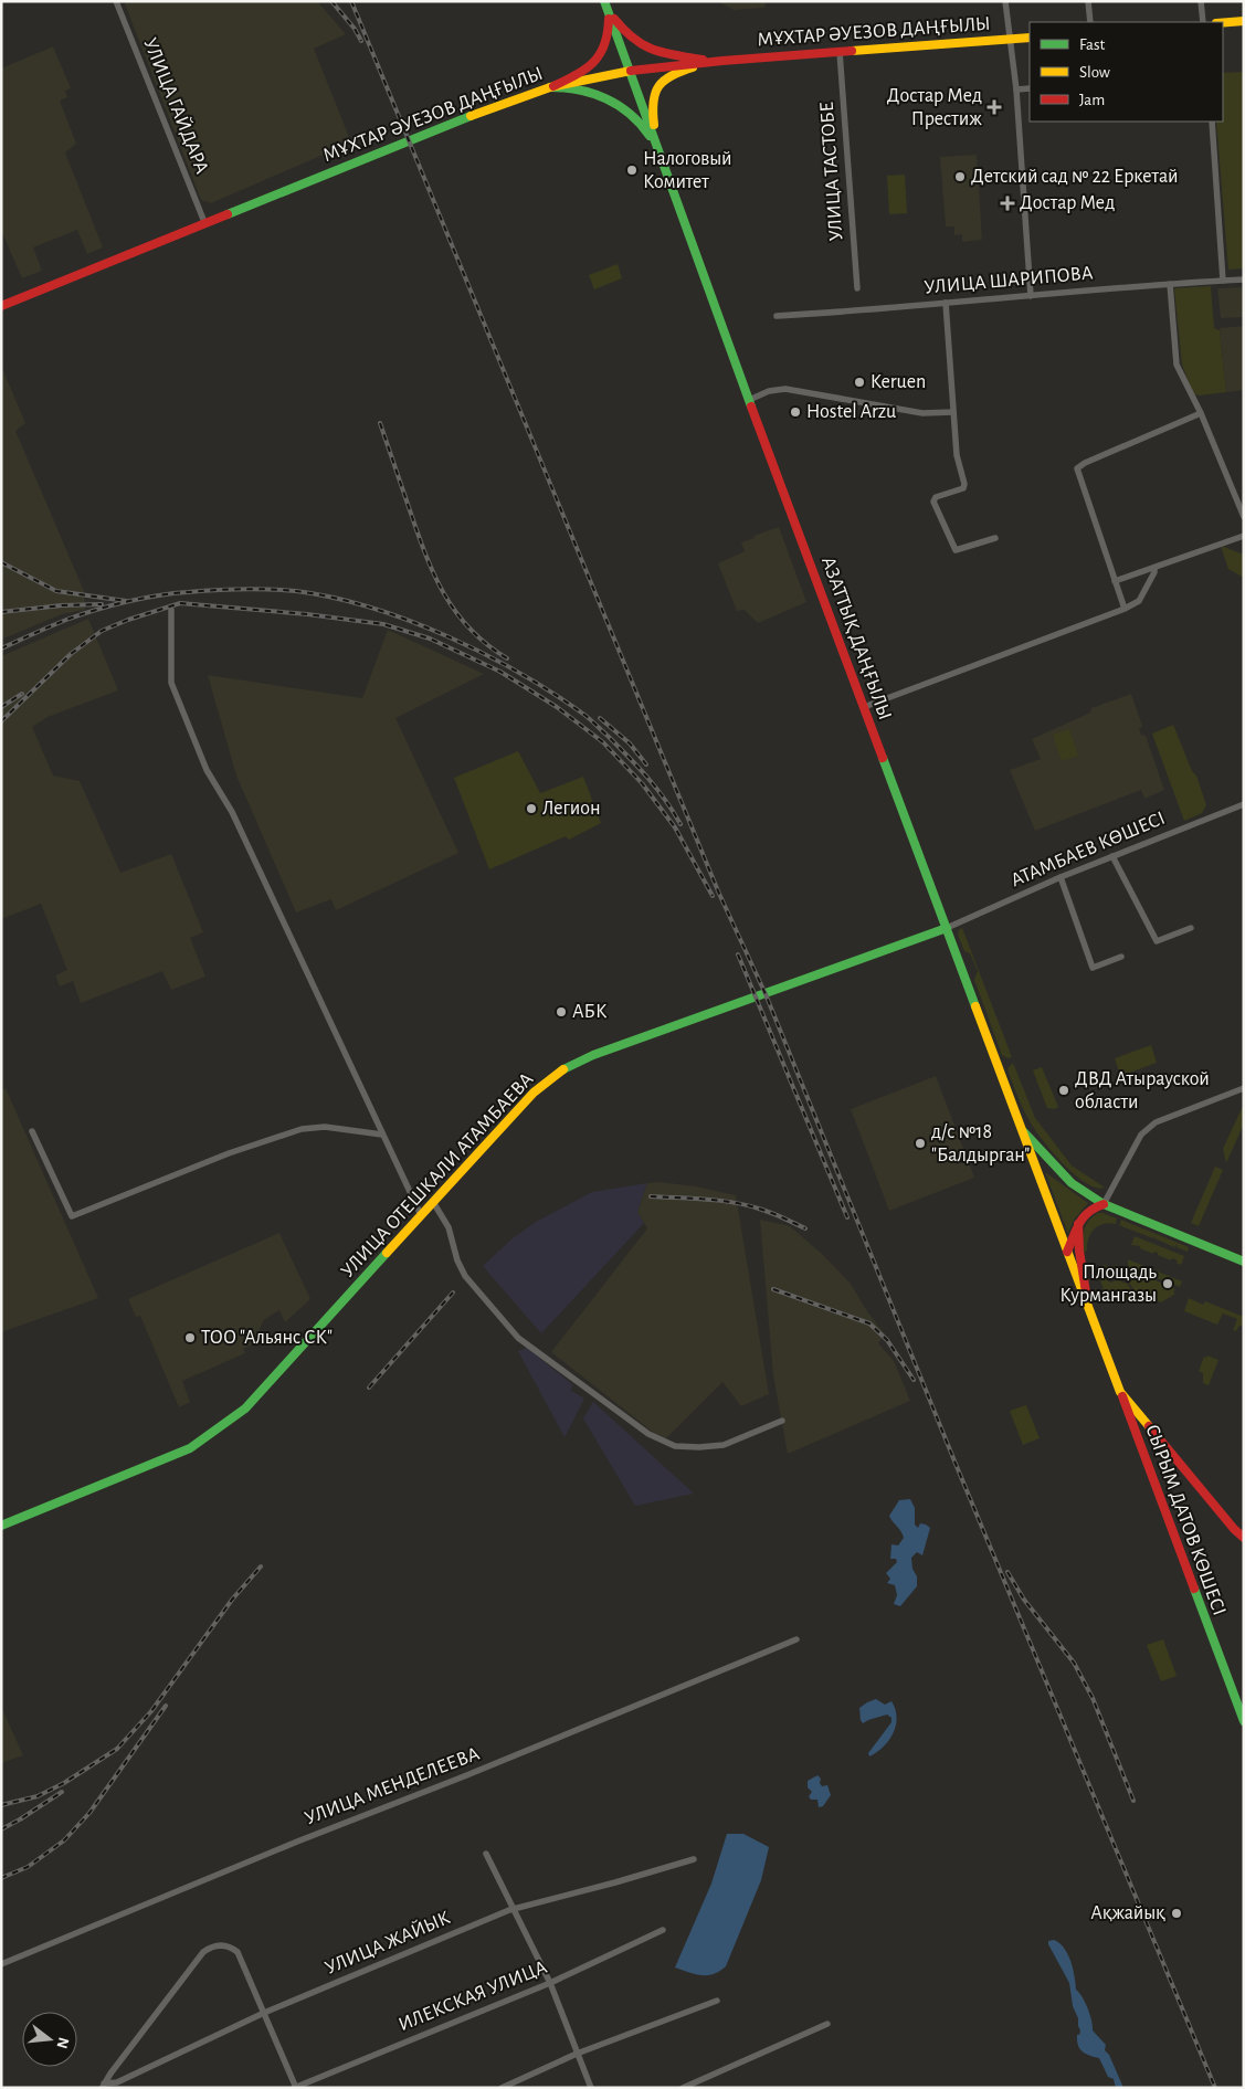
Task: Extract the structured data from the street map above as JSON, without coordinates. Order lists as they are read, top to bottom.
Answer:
{
  "streets": {
    "main road": [
      "МҰХТАР ӘУЕЗОВ ДАҢҒЫЛЫ",
      "АЗАТТЫҚ ДАҢҒЫЛЫ",
      "УЛИЦА ОТЕШКАЛИ АТАМБАЕВА",
      "СЫРЫМ ДАТОВ КӨШЕСІ"
    ],
    "street": [
      "УЛИЦА ГАЙДАРА",
      "УЛИЦА ТАСТОБЕ",
      "УЛИЦА ШАРИПОВА",
      "АТАМБАЕВ КӨШЕСІ",
      "УЛИЦА МЕНДЕЛЕЕВА",
      "УЛИЦА ЖАЙЫК",
      "ИЛЕКСКАЯ УЛИЦА"
    ]
  },
  "crossings": [
    ["МҰХТАР ӘУЕЗОВ ДАҢҒЫЛЫ", "УЛИЦА ГАЙДАРА"],
    ["МҰХТАР ӘУЕЗОВ ДАҢҒЫЛЫ", "УЛИЦА ТАСТОБЕ"],
    ["АЗАТТЫҚ ДАҢҒЫЛЫ", "АТАМБАЕВ КӨШЕСІ"],
    ["АЗАТТЫҚ ДАҢҒЫЛЫ", "УЛИЦА ОТЕШКАЛИ АТАМБАЕВА"],
    ["АЗАТТЫҚ ДАҢҒЫЛЫ", "СЫРЫМ ДАТОВ КӨШЕСІ"],
    ["АТАМБАЕВ КӨШЕСІ", "УЛИЦА ОТЕШКАЛИ АТАМБАЕВА"]
  ],
  "places": {
    "health": ["Достар Мед Престиж", "Достар Мед"],
    "other": [
      "Налоговый Комитет",
      "Детский сад № 22 Еркетай",
      "Keruen",
      "Hostel Arzu",
      "Легион",
      "АБК",
      "ДВД Атырауской области",
      "д/с №18 \"Балдырган\"",
      "Площадь Курмангазы",
      "ТОО \"Альянс СК\"",
      "Ақжайық"
    ]
  },
  "legend": ["Fast", "Slow", "Jam"],
  "north": "right"
}
